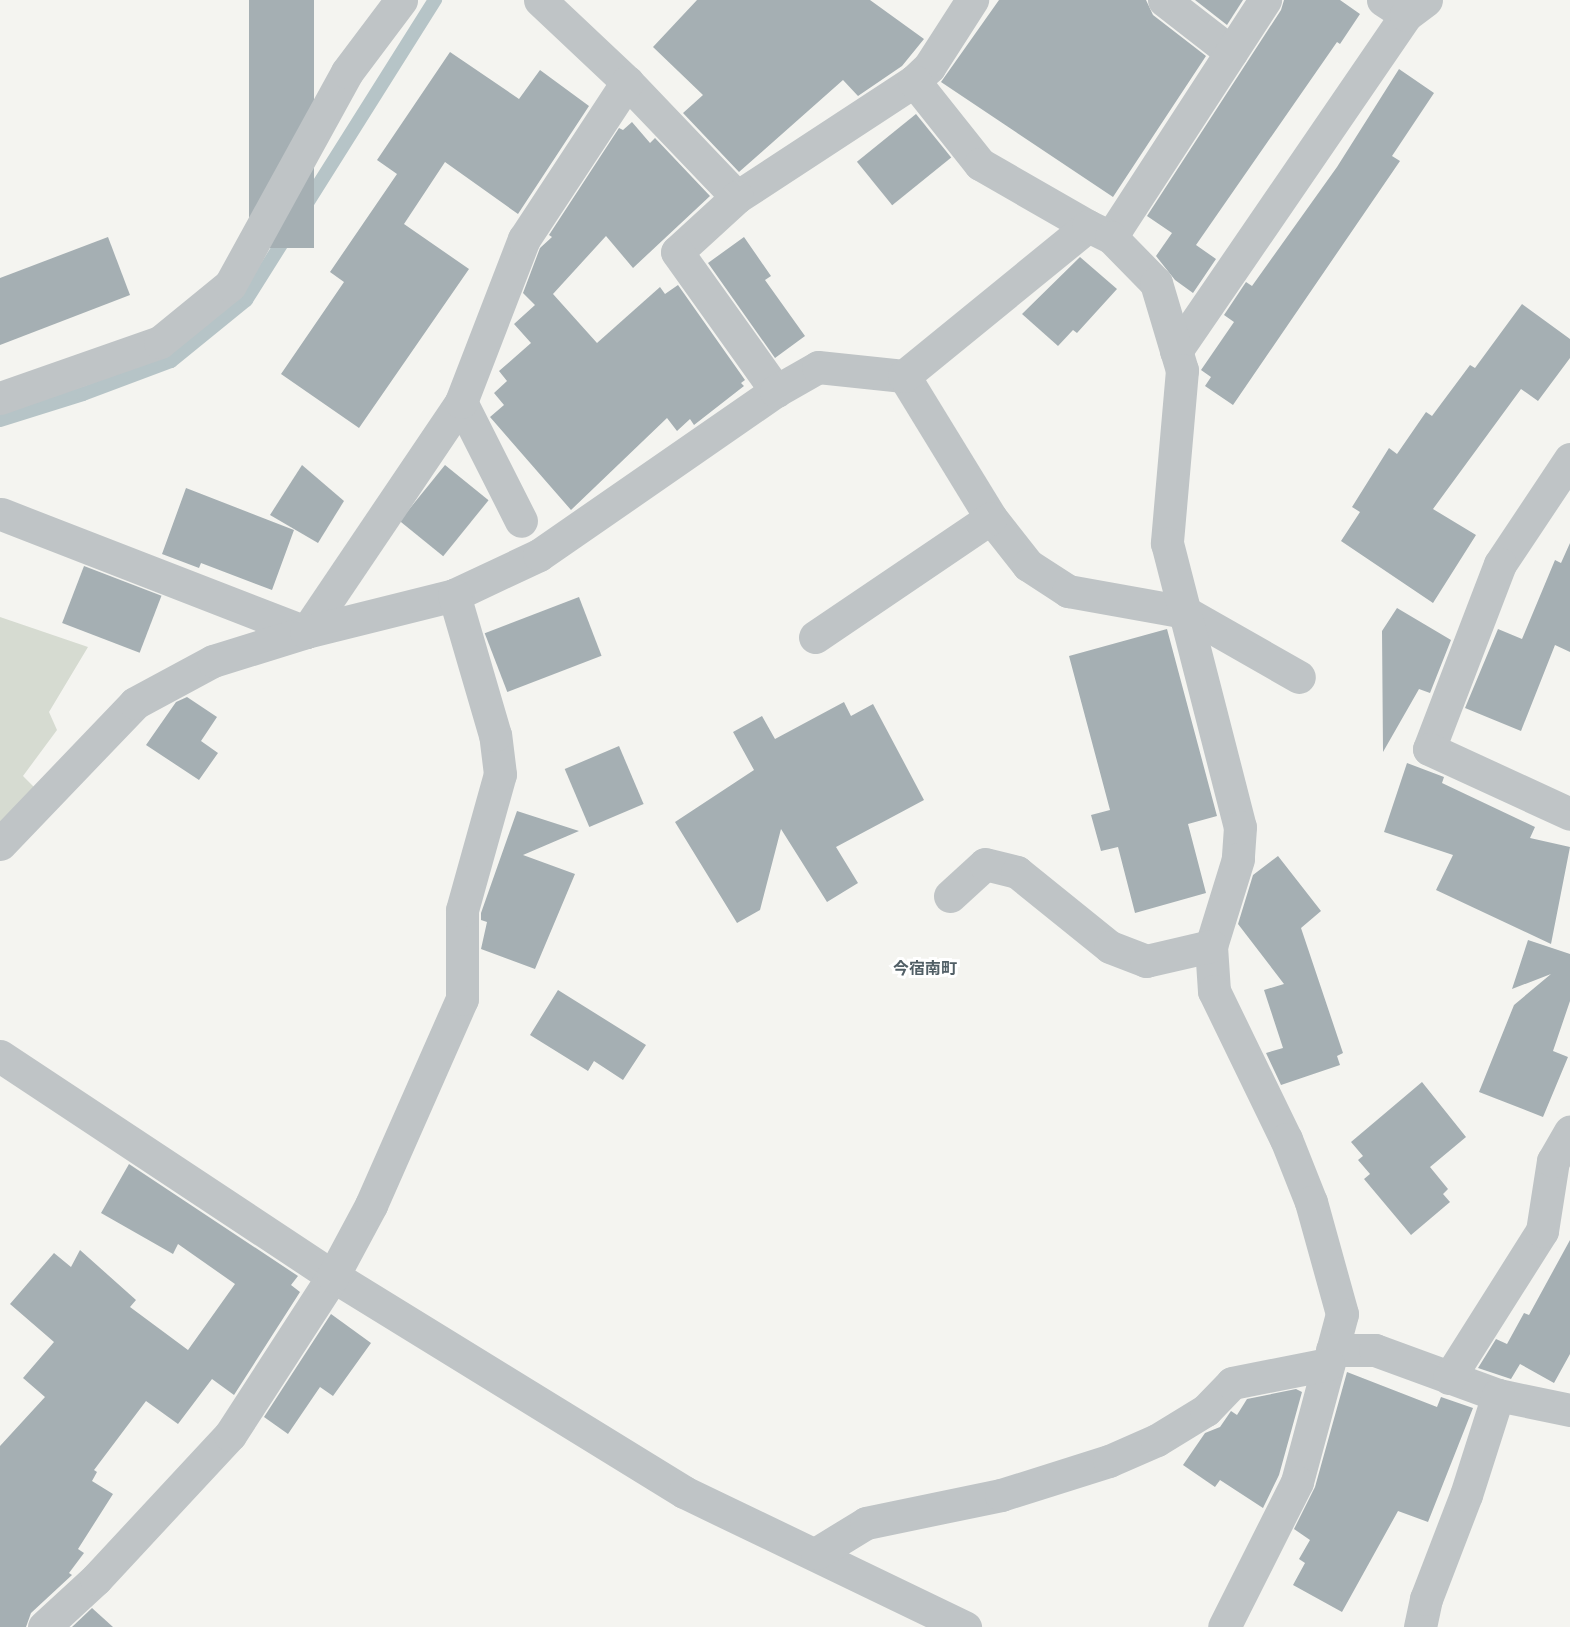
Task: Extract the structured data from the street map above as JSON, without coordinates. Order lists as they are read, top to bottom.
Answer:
{
  "districts": ["今宿南町"]
}
